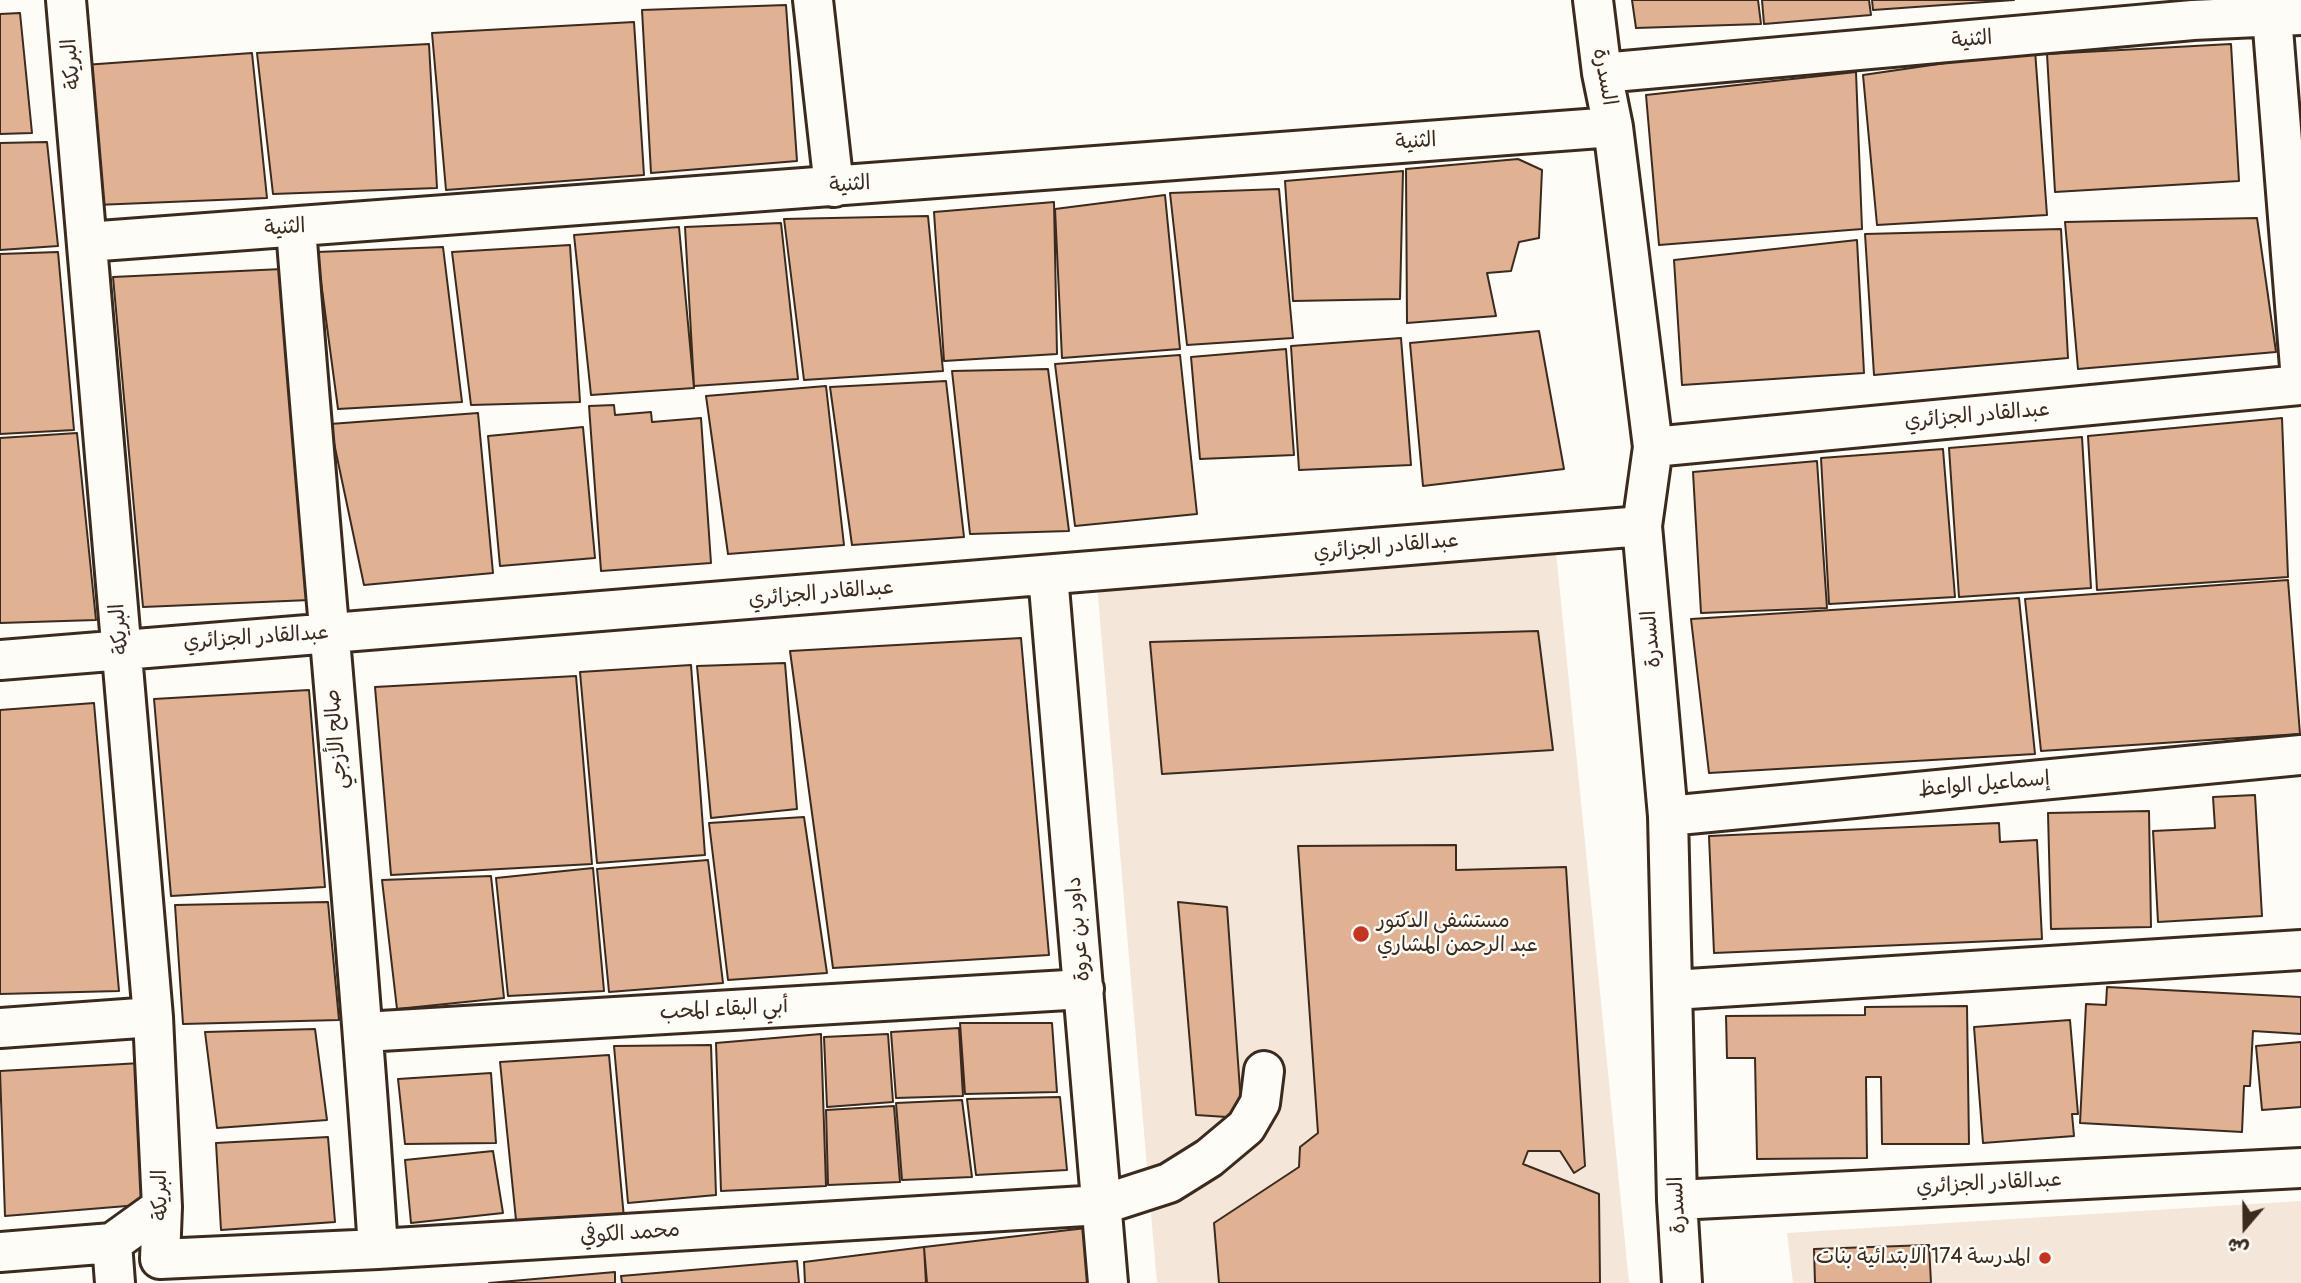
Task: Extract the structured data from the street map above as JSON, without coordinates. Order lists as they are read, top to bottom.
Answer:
{
  "streets": {
    "street": [
      "الثنية",
      "البريكة",
      "السدرة",
      "عبدالقادر الجزائري",
      "صالح الأزجي",
      "إسماعيل الواعظ",
      "داود بن عروة",
      "أبي البقاء المحب",
      "محمد الكوفي"
    ]
  },
  "crossings": [
    ["الثنية", "البريكة"],
    ["الثنية", "السدرة"],
    ["الثنية", "صالح الأزجي"],
    ["البريكة", "عبدالقادر الجزائري"],
    ["البريكة", "محمد الكوفي"],
    ["السدرة", "عبدالقادر الجزائري"],
    ["السدرة", "إسماعيل الواعظ"],
    ["عبدالقادر الجزائري", "صالح الأزجي"],
    ["عبدالقادر الجزائري", "داود بن عروة"],
    ["صالح الأزجي", "أبي البقاء المحب"],
    ["صالح الأزجي", "محمد الكوفي"],
    ["داود بن عروة", "أبي البقاء المحب"],
    ["داود بن عروة", "محمد الكوفي"]
  ],
  "places": ["مستشفى الدكتور عبد الرحمن المشاري", "المدرسة 174 الابتدائية بنات"],
  "north": "bottom"
}
